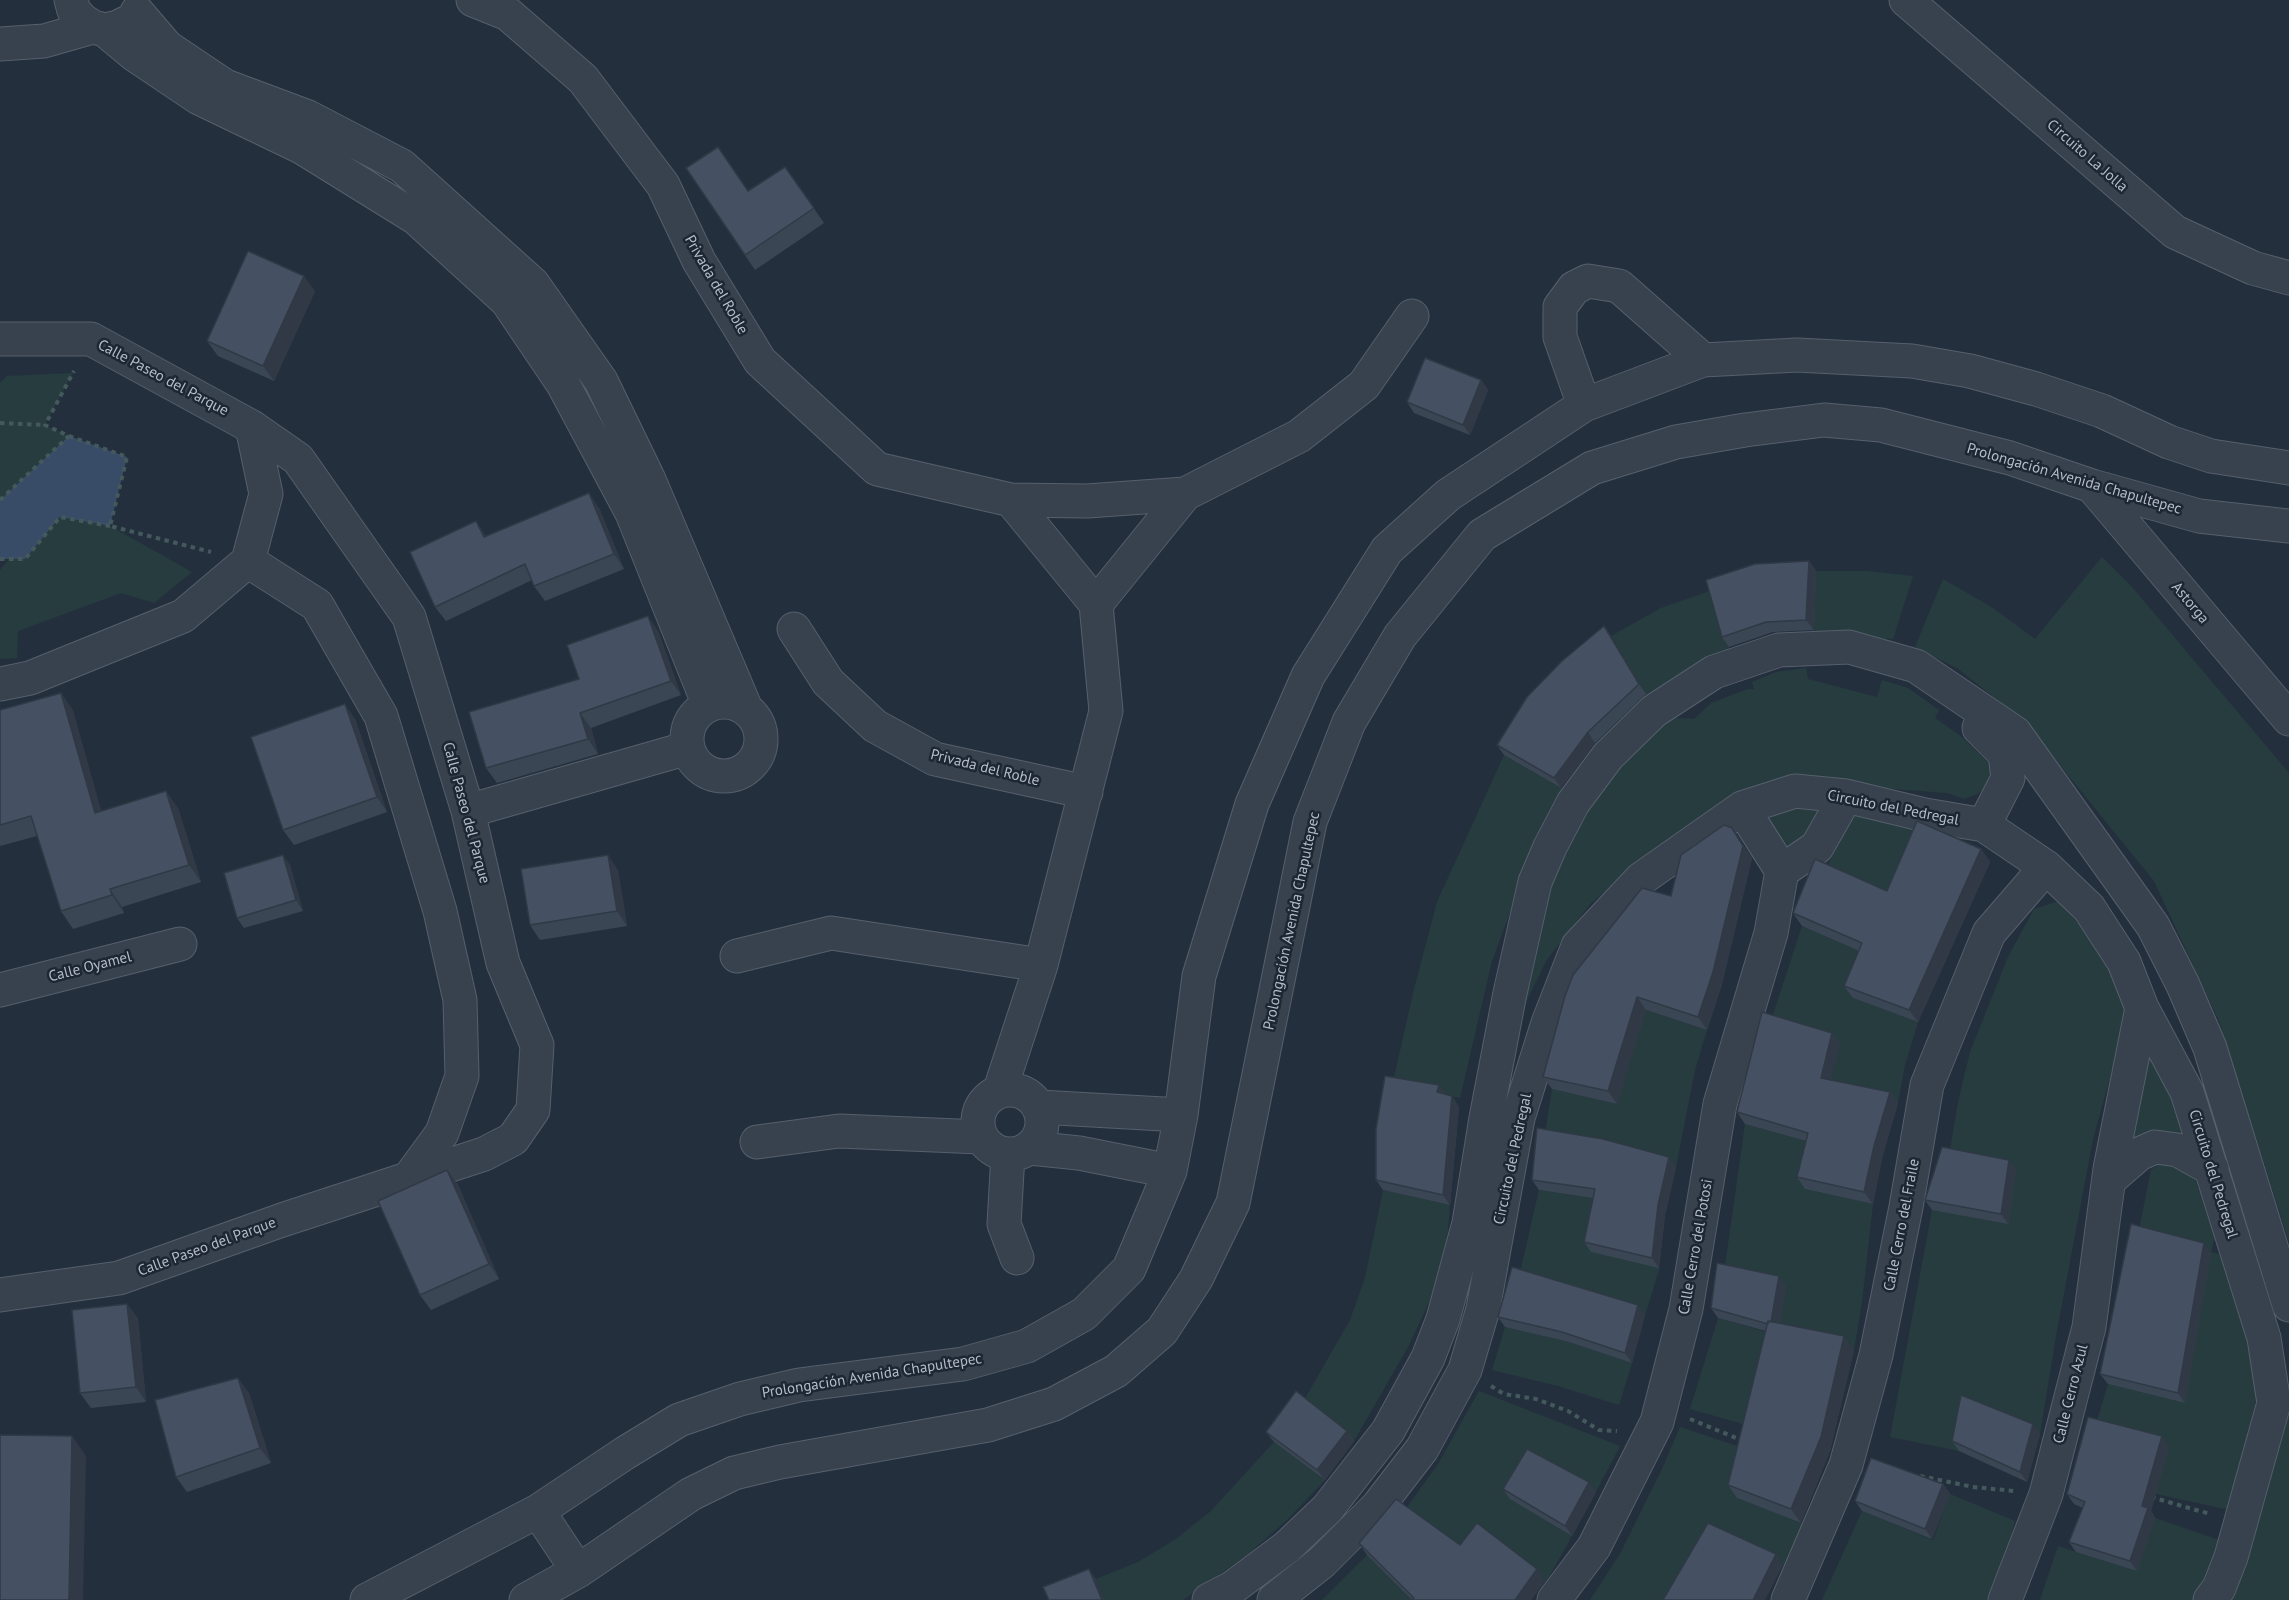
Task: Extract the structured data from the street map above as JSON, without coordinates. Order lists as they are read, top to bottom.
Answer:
{
  "streets": {
    "street": [
      "Circuito La Jolla",
      "Privada del Roble",
      "Calle Paseo del Parque",
      "Prolongación Avenida Chapultepec",
      "Astorga",
      "Circuito del Pedregal",
      "Calle Oyamel",
      "Calle Cerro del Fraile",
      "Calle Cerro del Potosi",
      "Calle Cerro Azul"
    ]
  },
  "crossings": [
    ["Prolongación Avenida Chapultepec", "Astorga"],
    ["Circuito del Pedregal", "Calle Cerro del Fraile"],
    ["Circuito del Pedregal", "Calle Cerro Azul"]
  ]
}
